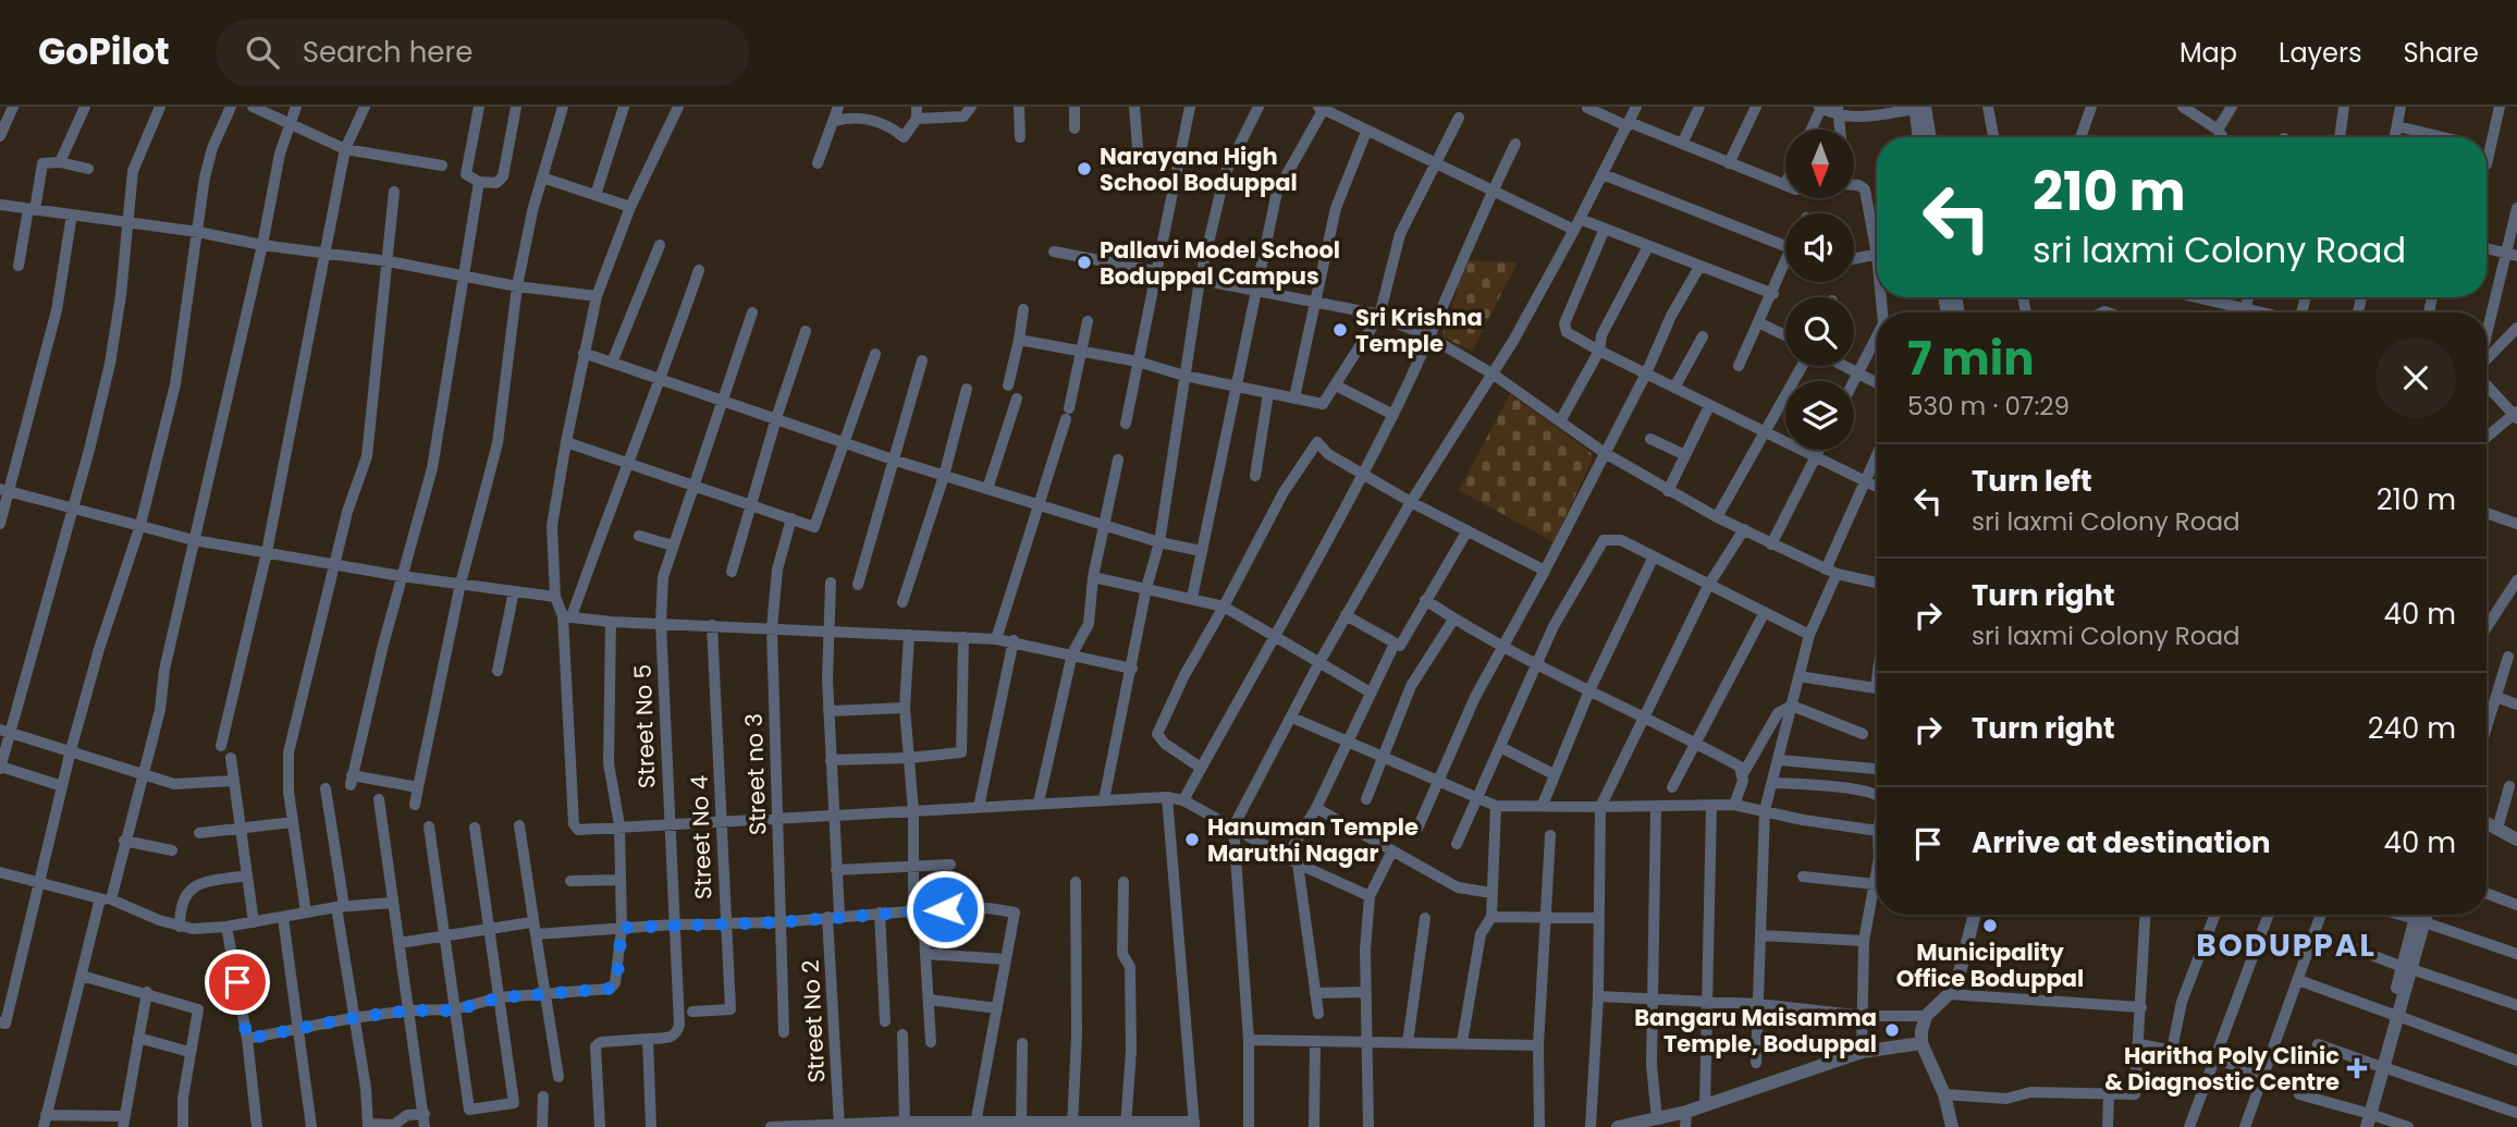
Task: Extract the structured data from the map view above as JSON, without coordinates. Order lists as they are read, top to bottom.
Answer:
{
  "streets": {
    "street": [
      "Street No 5",
      "Street no 3",
      "Street No 4",
      "Street No 2"
    ]
  },
  "districts": ["BODUPPAL"],
  "places": {
    "other": [
      "Narayana High School Boduppal",
      "Pallavi Model School Boduppal Campus",
      "Sri Krishna Temple",
      "Hanuman Temple Maruthi Nagar",
      "Municipality Office Boduppal",
      "Bangaru Maisamma Temple, Boduppal"
    ],
    "health": ["Haritha Poly Clinic & Diagnostic Centre"]
  },
  "north": "bottom",
  "page": {
    "header": "GoPilot",
    "search": "Search here",
    "nav": ["Map", "Layers", "Share"],
    "turn": ["210 m", "sri laxmi Colony Road"],
    "heading": ["7 min", "530 m · 07:29"],
    "list": [
      {
        "name": "Turn left",
        "note": "sri laxmi Colony Road",
        "value": "210 m"
      },
      {
        "name": "Turn right",
        "note": "sri laxmi Colony Road",
        "value": "40 m"
      },
      {
        "name": "Turn right",
        "value": "240 m"
      },
      {
        "name": "Arrive at destination",
        "value": "40 m"
      }
    ]
  }
}
